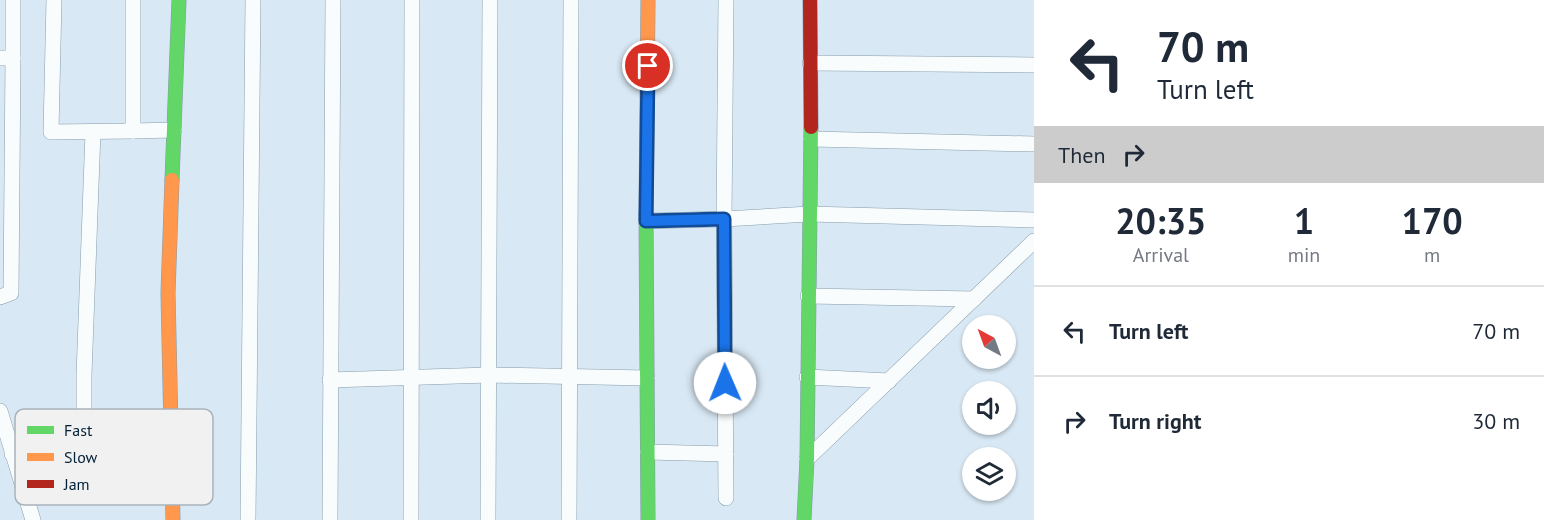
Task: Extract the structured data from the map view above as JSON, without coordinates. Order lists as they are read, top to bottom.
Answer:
{
  "legend": ["Fast", "Slow", "Jam"],
  "north": "top left",
  "page": {
    "turn": ["70 m", "Turn left"],
    "then": "Then",
    "eta": [
      "20:35",
      "Arrival",
      "1",
      "min",
      "170",
      "m"
    ],
    "list": [
      {
        "name": "Turn left",
        "value": "70 m"
      },
      {
        "name": "Turn right",
        "value": "30 m"
      }
    ]
  }
}
